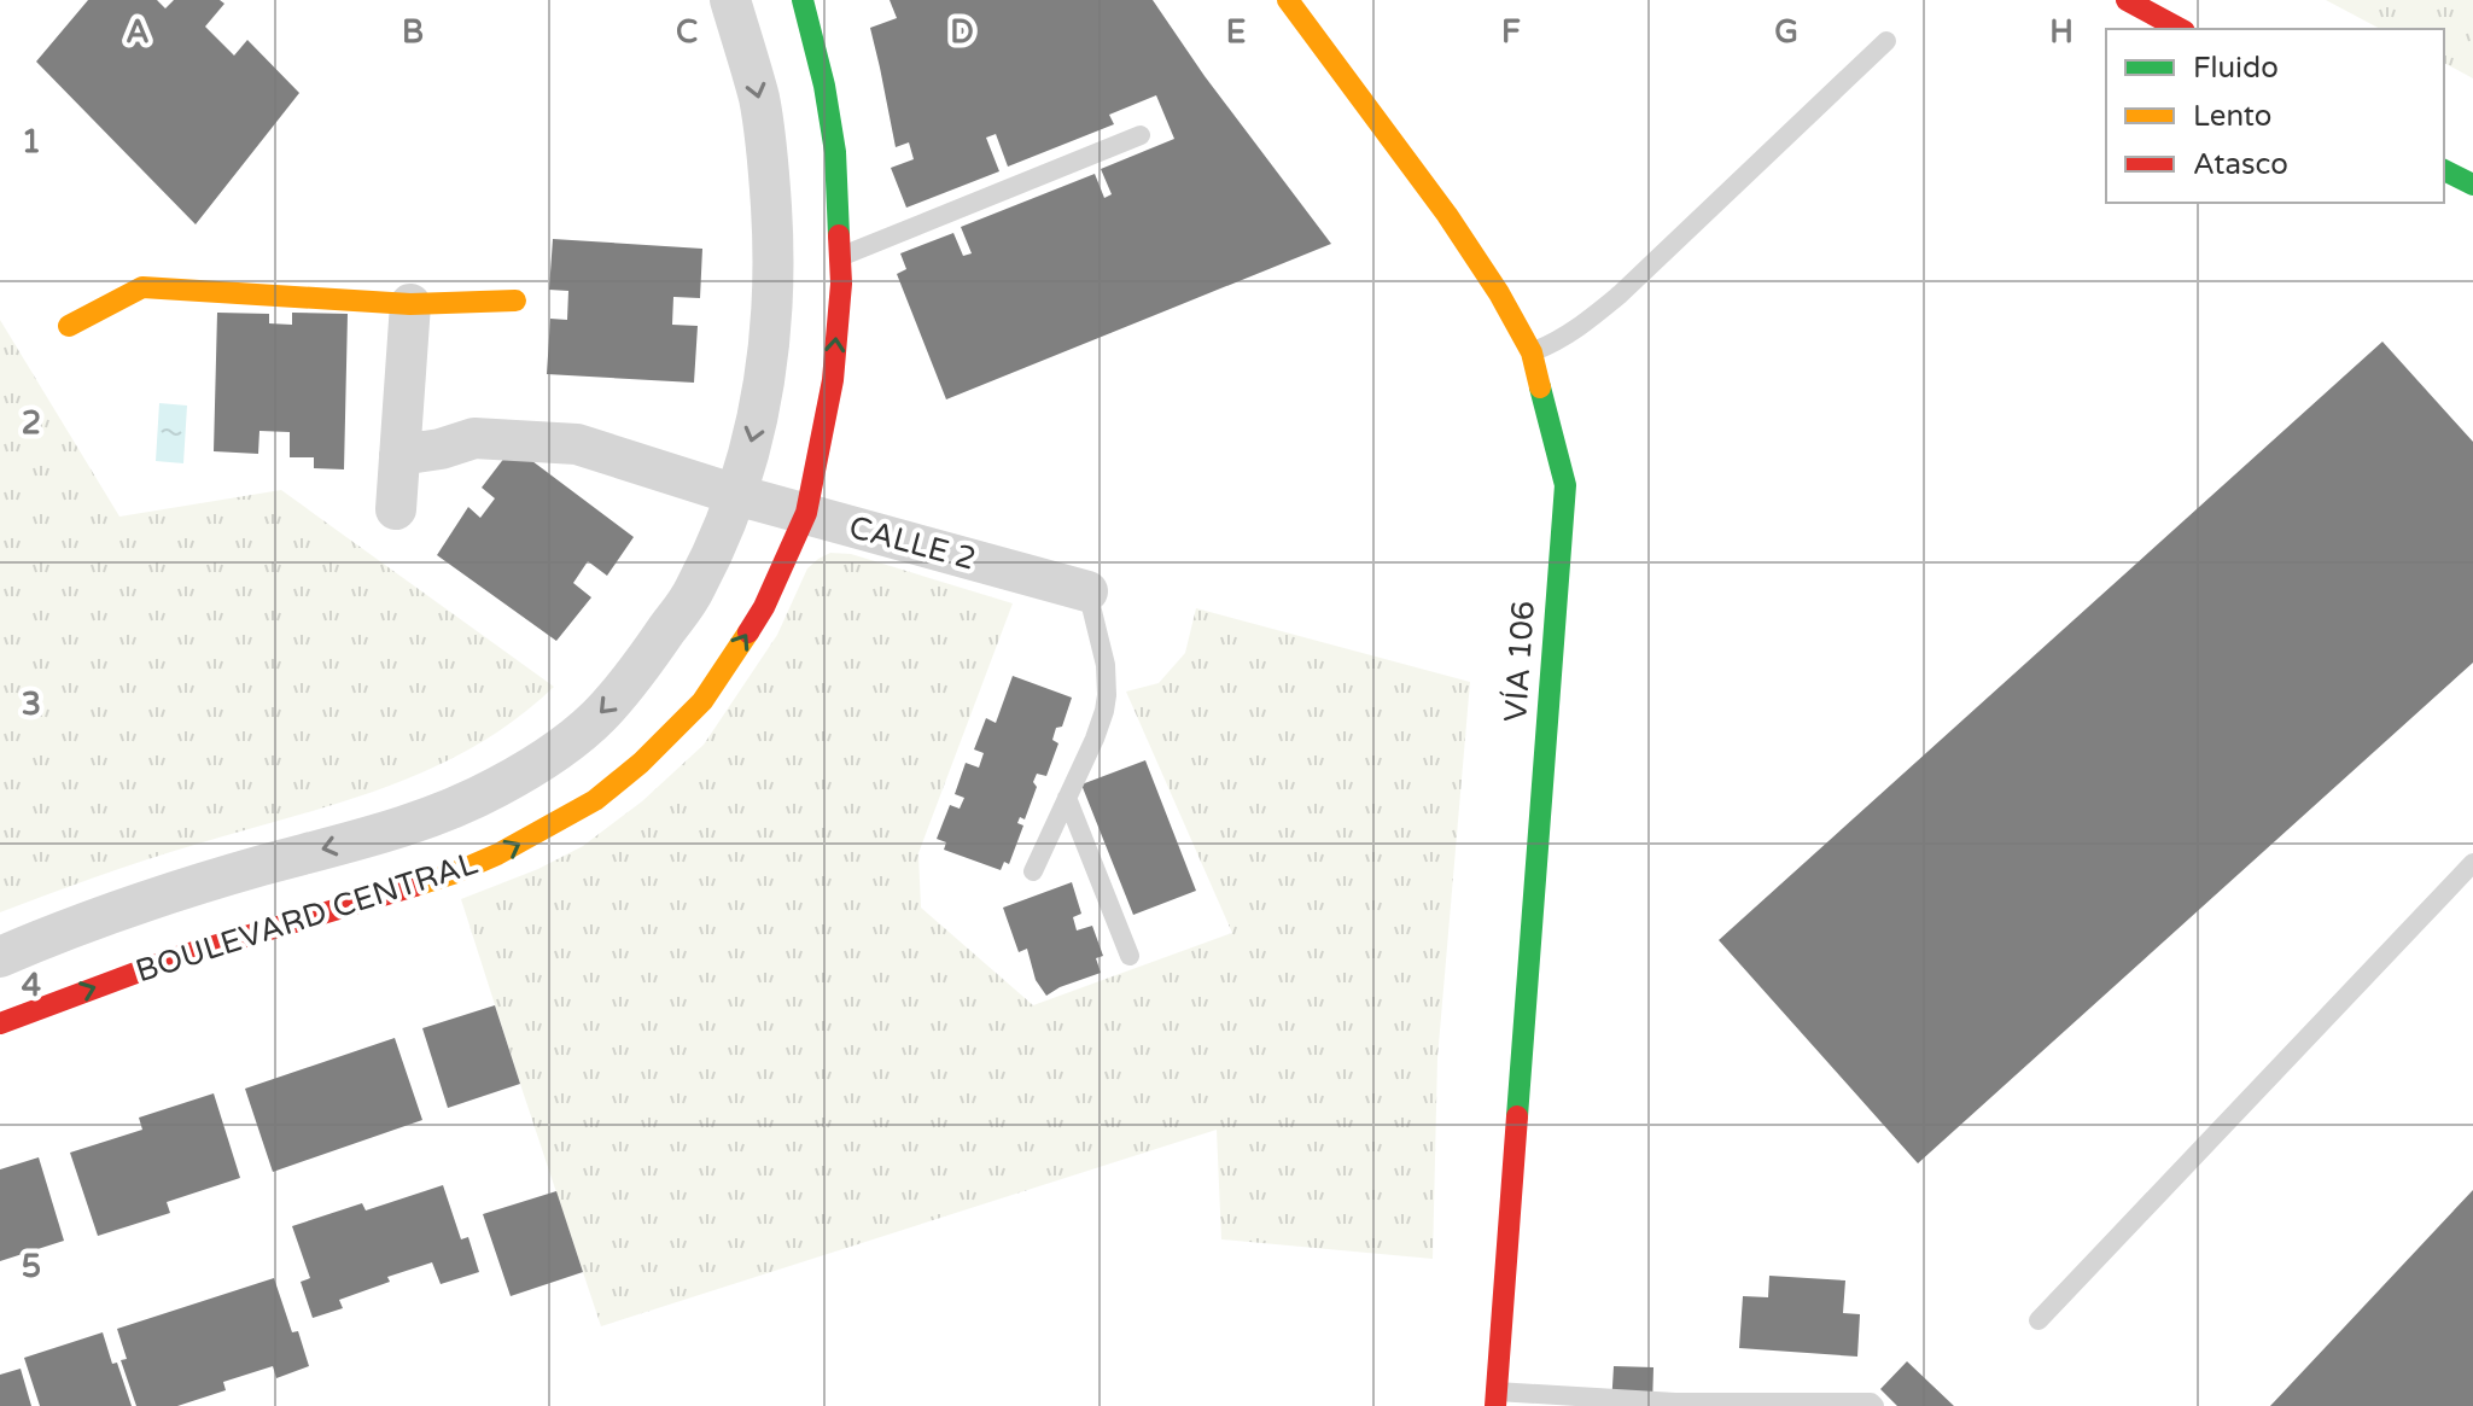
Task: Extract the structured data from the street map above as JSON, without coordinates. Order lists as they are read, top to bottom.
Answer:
{
  "streets": {
    "street": ["CALLE 2", "VÍA 106", "BOULEVARD CENTRAL"]
  },
  "crossings": [
    ["CALLE 2", "BOULEVARD CENTRAL"]
  ],
  "legend": ["Fluido", "Lento", "Atasco"],
  "grid": {
    "columns": [
      "A",
      "B",
      "C",
      "D",
      "E",
      "F",
      "G",
      "H"
    ],
    "rows": [
      "1",
      "2",
      "3",
      "4",
      "5"
    ]
  }
}
